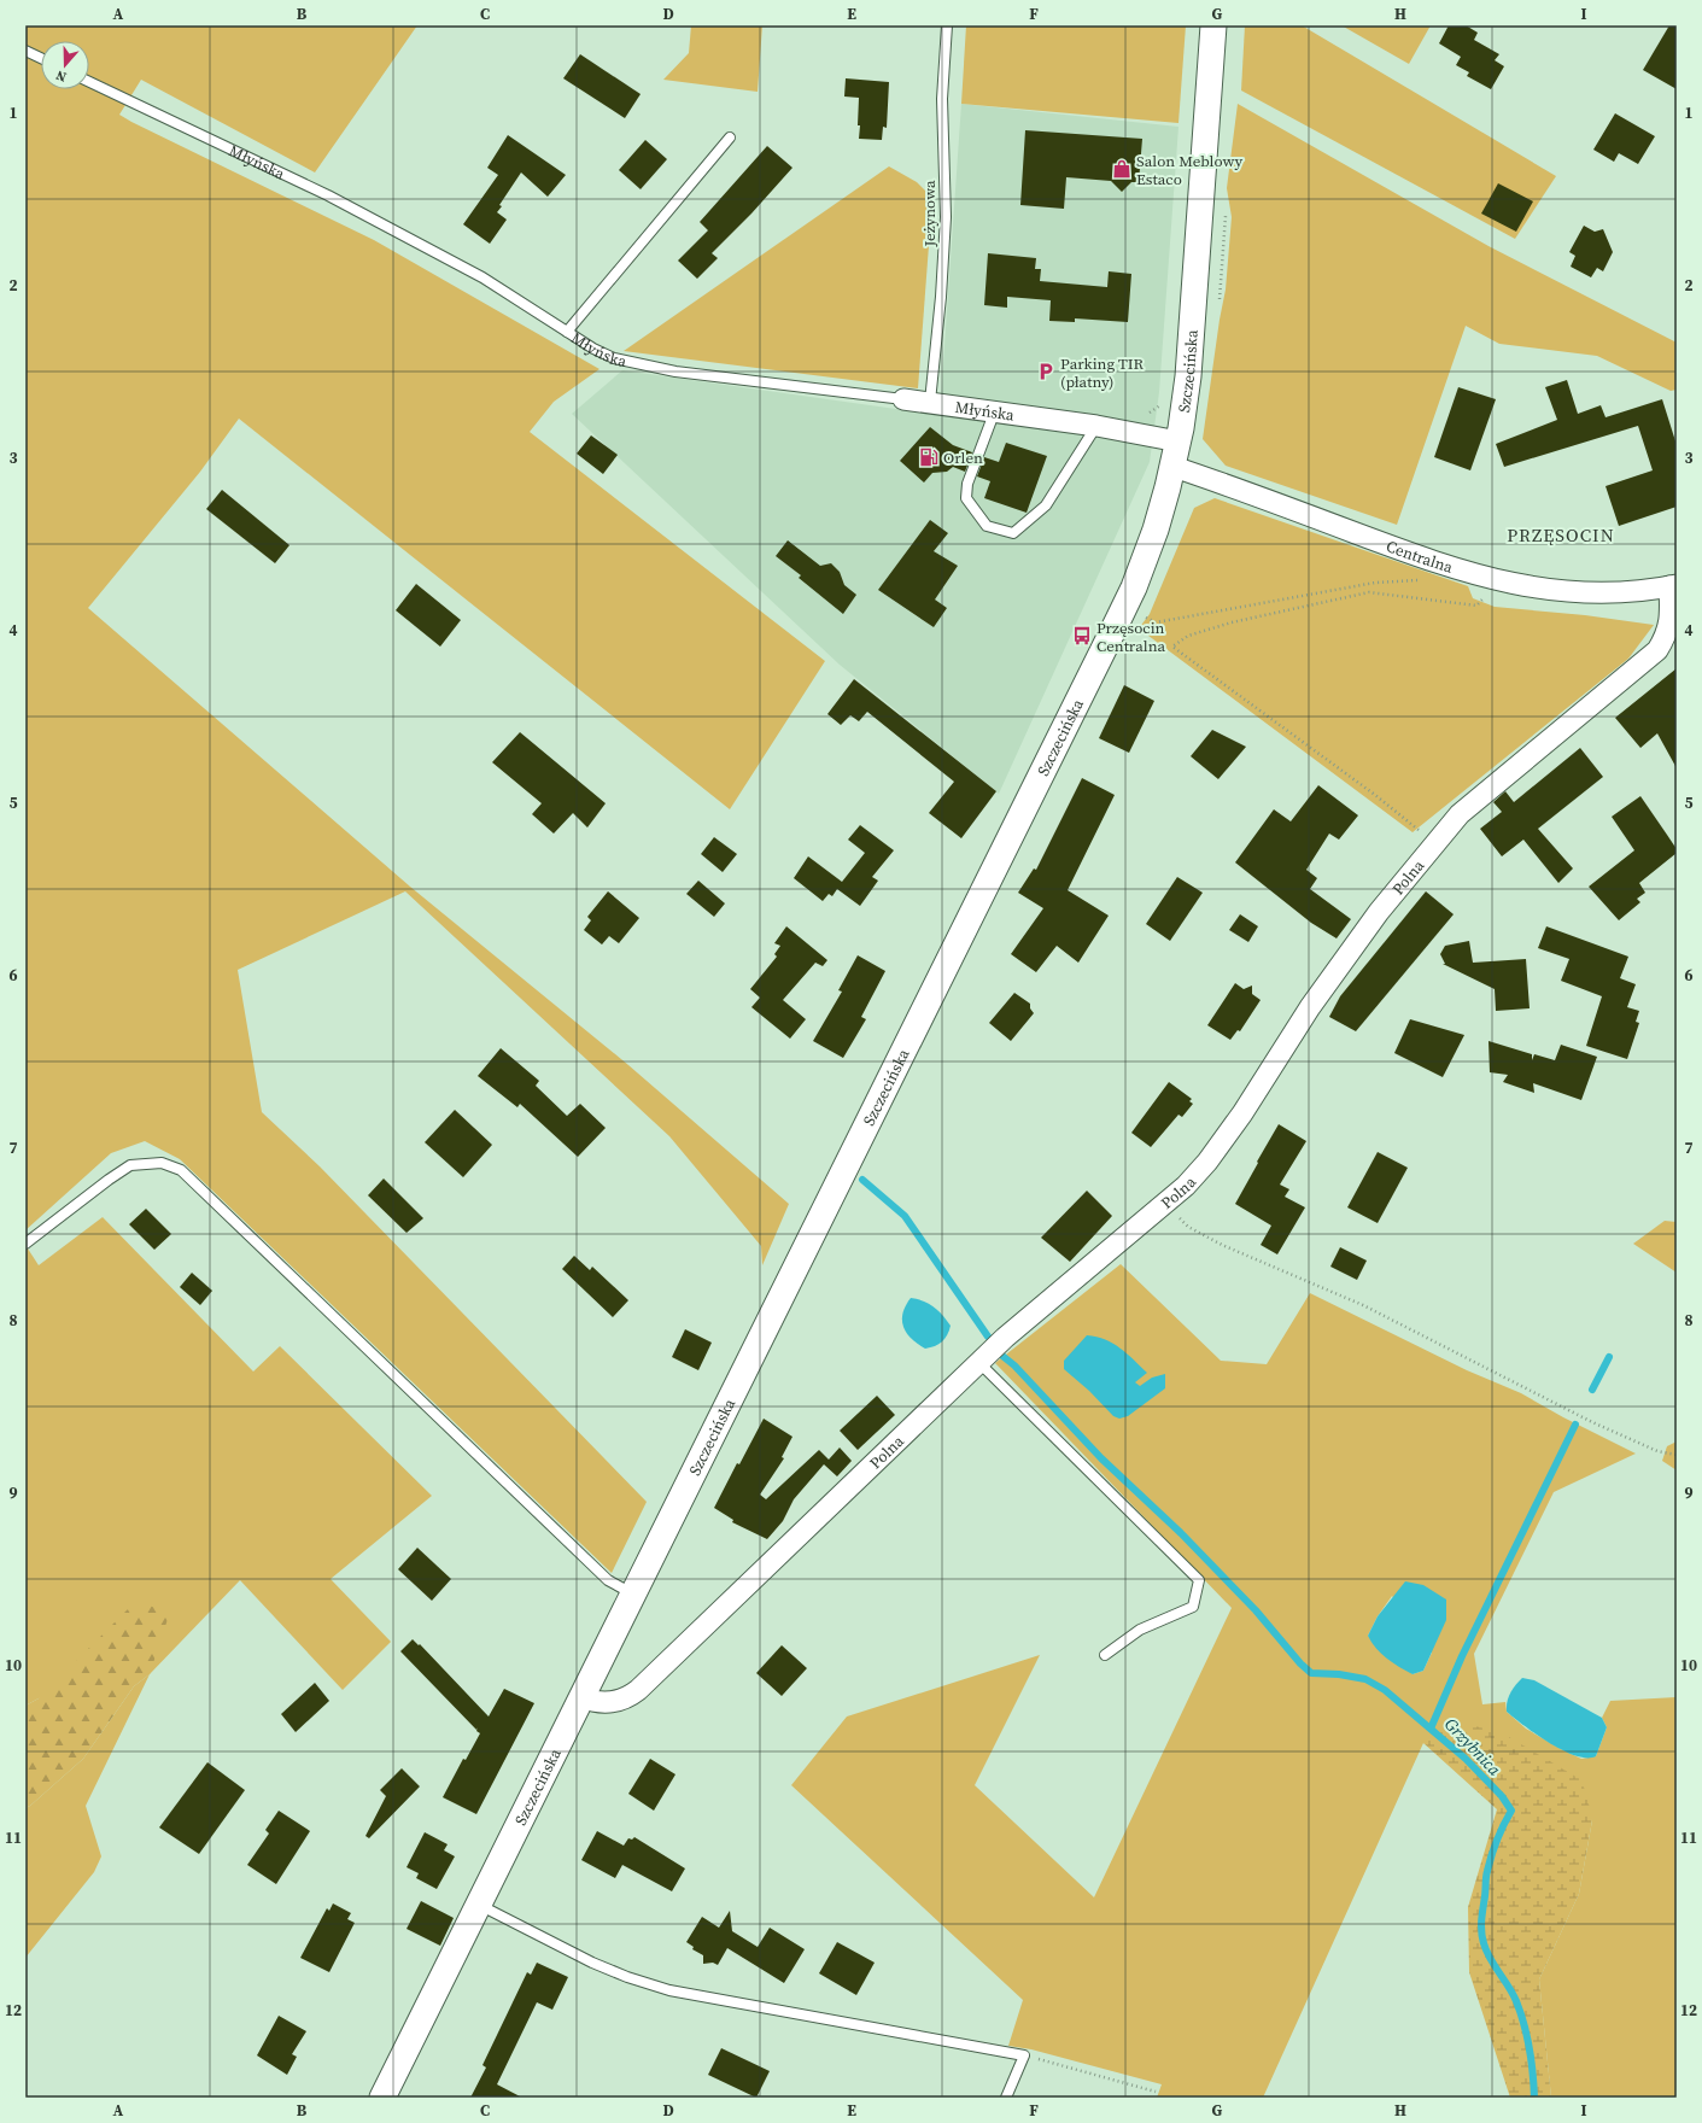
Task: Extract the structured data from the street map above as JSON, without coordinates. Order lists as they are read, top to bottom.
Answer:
{
  "streets": {
    "street": [
      "Młyńska",
      "Szczecińska",
      "Centralna",
      "Polna"
    ],
    "lane": ["Jeżynowa"]
  },
  "crossings": [
    ["Młyńska", "Jeżynowa"],
    ["Młyńska", "Szczecińska"],
    ["Szczecińska", "Centralna"],
    ["Szczecińska", "Polna"],
    ["Centralna", "Polna"]
  ],
  "districts": ["PRZĘSOCIN"],
  "water": ["Grzybnica"],
  "places": {
    "shop": ["Salon Meblowy Estaco"],
    "parking": ["Parking TIR (płatny)"],
    "fuel station": ["Orlen"],
    "bus stop": ["Przęsocin Centralna"]
  },
  "north": "bottom",
  "grid": {
    "columns": [
      "A",
      "B",
      "C",
      "D",
      "E",
      "F",
      "G",
      "H",
      "I"
    ],
    "rows": [
      "1",
      "2",
      "3",
      "4",
      "5",
      "6",
      "7",
      "8",
      "9",
      "10",
      "11",
      "12"
    ]
  }
}
